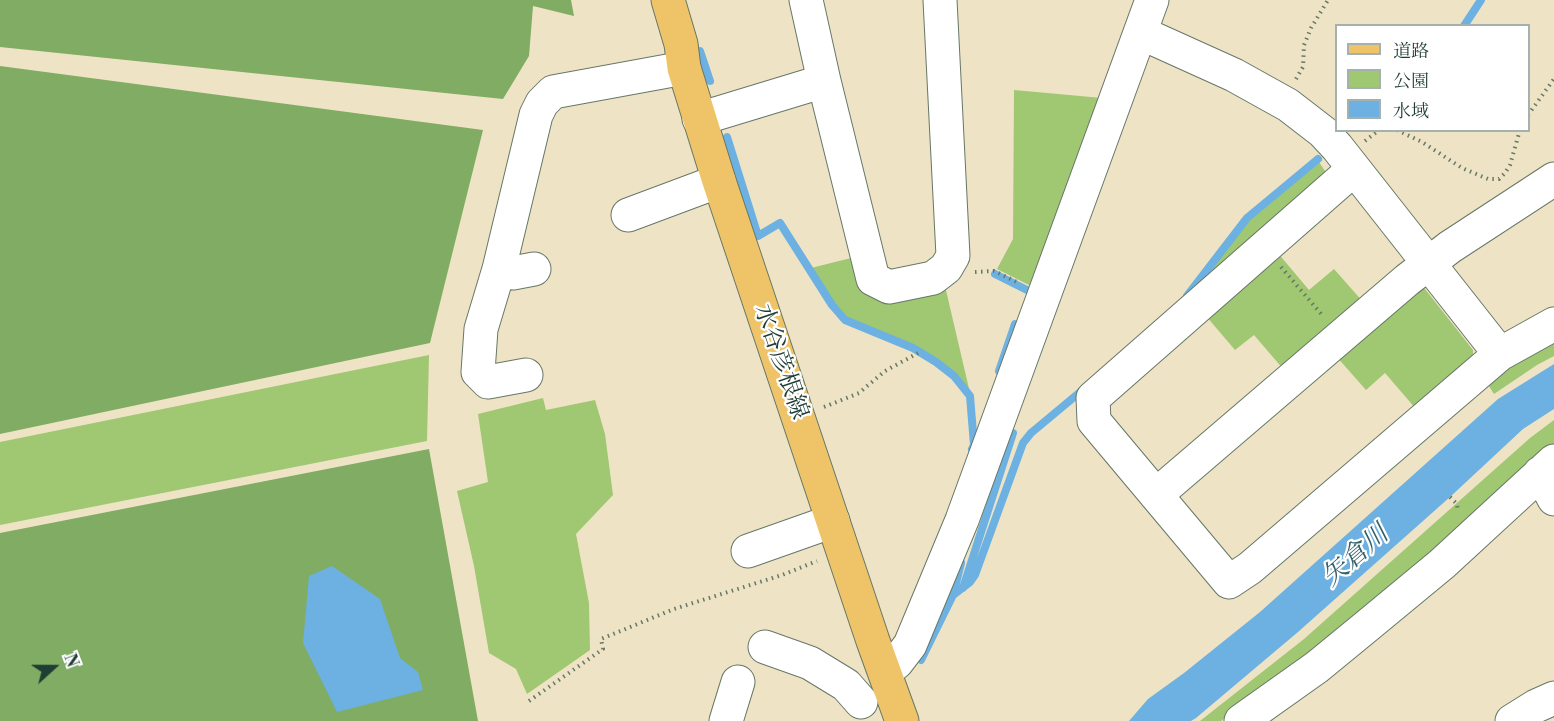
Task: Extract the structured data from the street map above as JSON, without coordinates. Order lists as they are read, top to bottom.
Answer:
{
  "streets": {
    "main road": ["水谷彦根線"]
  },
  "water": ["矢倉川"],
  "legend": ["道路", "公園", "水域"],
  "north": "right"
}
